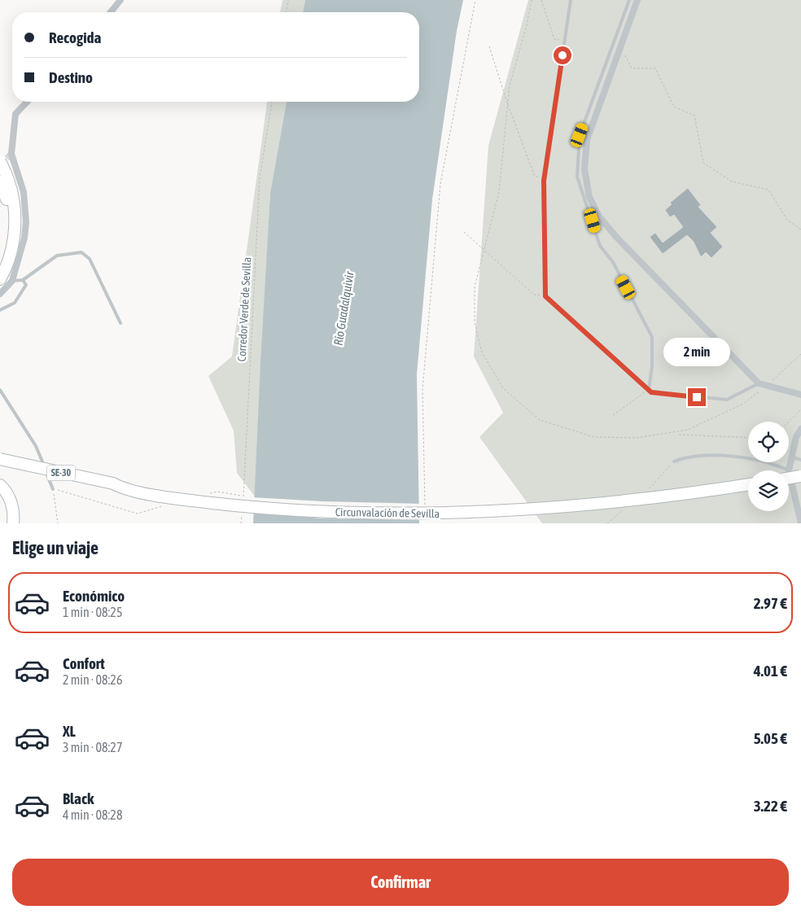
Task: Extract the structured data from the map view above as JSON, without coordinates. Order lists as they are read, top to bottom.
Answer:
{
  "streets": {
    "highway": ["SE-30", "Circunvalación de Sevilla"],
    "path": ["Corredor Verde de Sevilla"]
  },
  "water": ["Río Guadalquivir"],
  "page": {
    "banner": ["Recogida", "Destino"],
    "bubble": "2 min",
    "heading": "Elige un viaje",
    "list": [
      {
        "name": "Económico",
        "note": "1 min · 08:25",
        "value": "2.97 €"
      },
      {
        "name": "Confort",
        "note": "2 min · 08:26",
        "value": "4.01 €"
      },
      {
        "name": "XL",
        "note": "3 min · 08:27",
        "value": "5.05 €"
      },
      {
        "name": "Black",
        "note": "4 min · 08:28",
        "value": "3.22 €"
      }
    ],
    "buttons": "Confirmar"
  }
}
